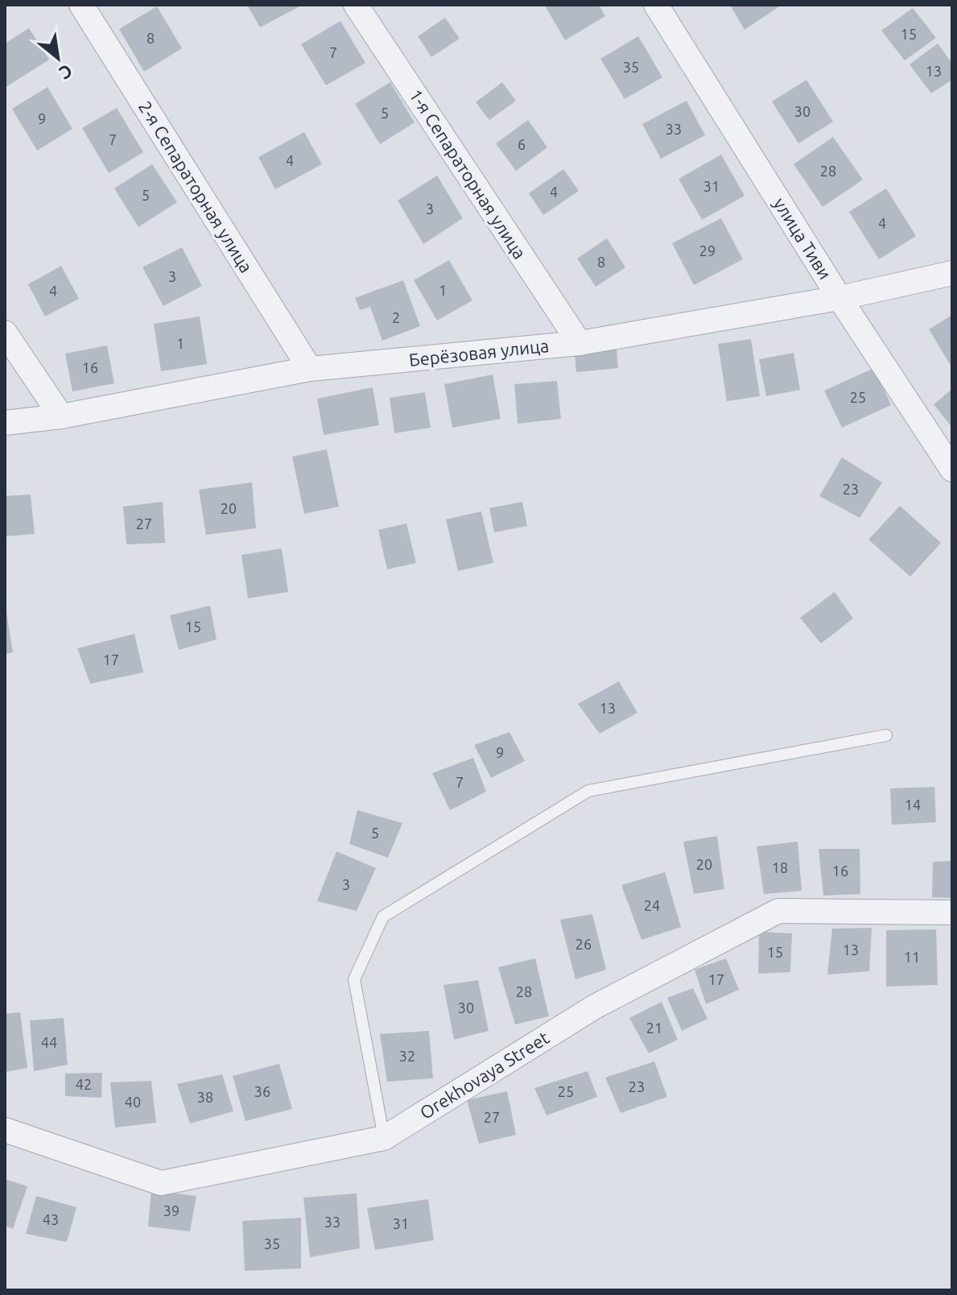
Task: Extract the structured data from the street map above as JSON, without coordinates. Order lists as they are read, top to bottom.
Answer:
{
  "streets": {
    "street": [
      "1-я Сепараторная улица",
      "2-я Сепараторная улица",
      "улица Тиви",
      "Берёзовая улица",
      "Orekhovaya Street"
    ]
  },
  "crossings": [
    ["1-я Сепараторная улица", "Берёзовая улица"],
    ["2-я Сепараторная улица", "Берёзовая улица"],
    ["улица Тиви", "Берёзовая улица"]
  ],
  "house_numbers": [
    "15",
    "8",
    "7",
    "35",
    "13",
    "30",
    "5",
    "9",
    "33",
    "7",
    "6",
    "4",
    "28",
    "31",
    "4",
    "5",
    "3",
    "4",
    "29",
    "8",
    "3",
    "1",
    "4",
    "2",
    "1",
    "16",
    "25",
    "23",
    "20",
    "27",
    "15",
    "17",
    "13",
    "9",
    "7",
    "14",
    "5",
    "20",
    "18",
    "16",
    "3",
    "24",
    "26",
    "13",
    "15",
    "11",
    "17",
    "28",
    "30",
    "21",
    "44",
    "32",
    "42",
    "23",
    "36",
    "25",
    "38",
    "40",
    "27",
    "39",
    "43",
    "33",
    "31",
    "35"
  ],
  "north": "bottom right"
}
